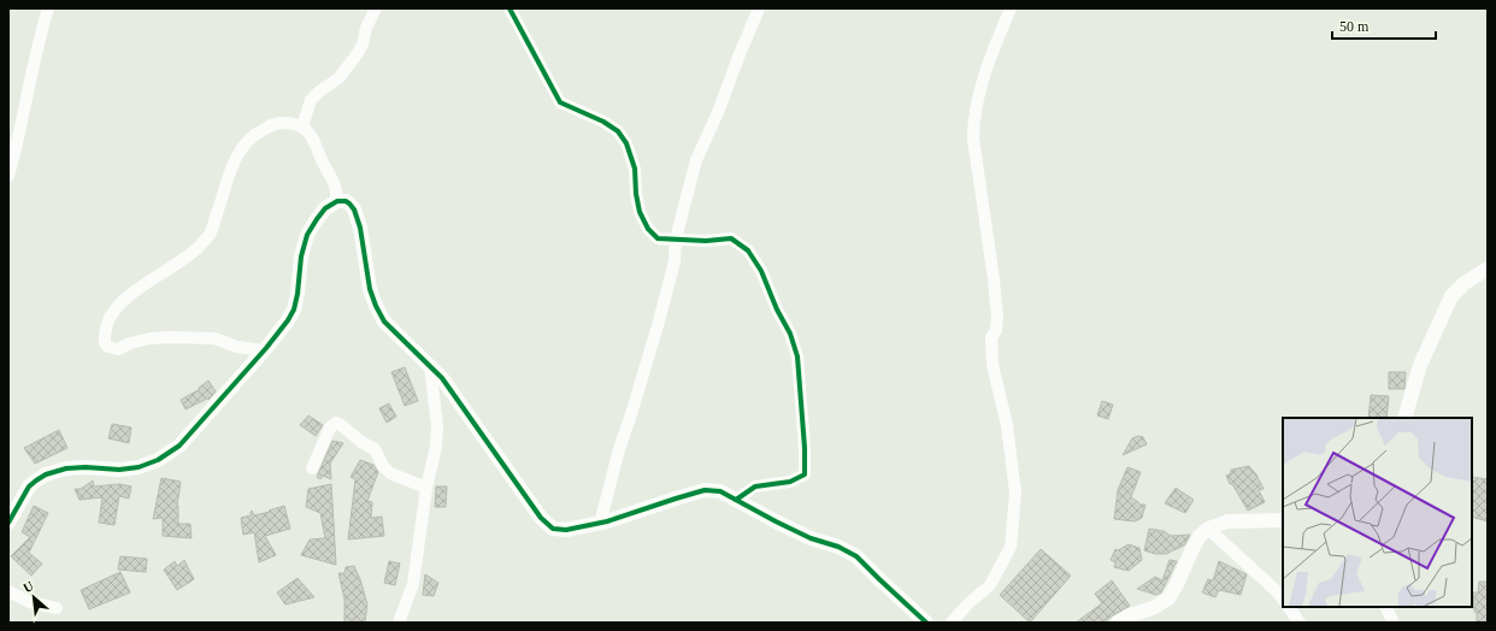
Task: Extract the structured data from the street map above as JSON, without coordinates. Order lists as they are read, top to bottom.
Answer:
{
  "scale_bar": "50 m",
  "north": "top left"
}
